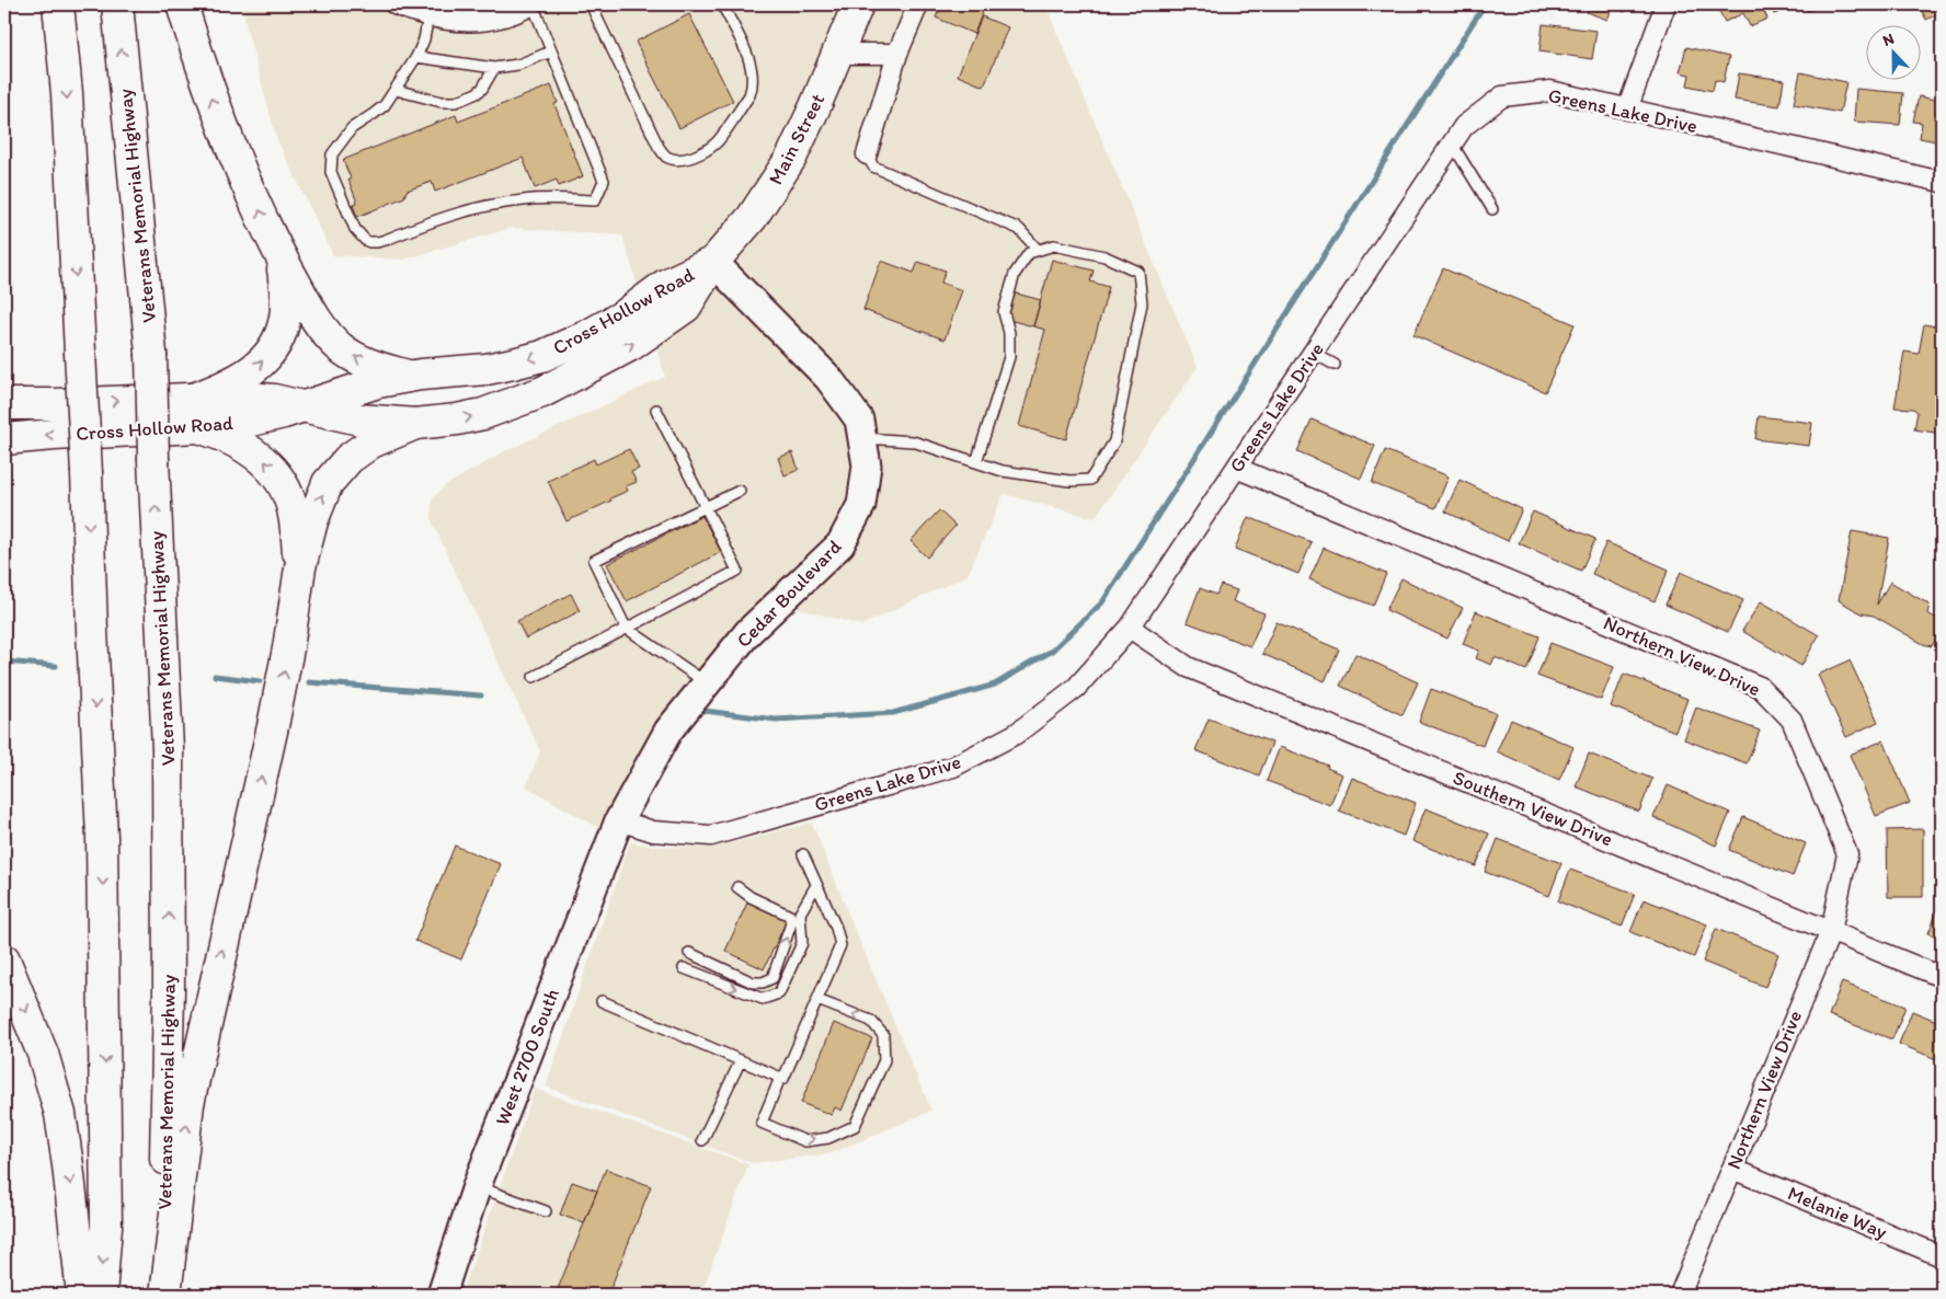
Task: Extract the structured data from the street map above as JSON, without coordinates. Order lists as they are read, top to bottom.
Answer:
{
  "streets": {
    "main road": ["Main Street", "Veterans Memorial Highway", "Cross Hollow Road"],
    "street": [
      "Greens Lake Drive",
      "Cedar Boulevard",
      "Northern View Drive",
      "Southern View Drive",
      "West 2700 South",
      "Melanie Way"
    ]
  },
  "crossings": [
    ["Greens Lake Drive", "Cedar Boulevard"],
    ["Greens Lake Drive", "Northern View Drive"],
    ["Greens Lake Drive", "Southern View Drive"],
    ["Greens Lake Drive", "West 2700 South"],
    ["Main Street", "Cross Hollow Road"],
    ["Main Street", "Cedar Boulevard"],
    ["Cross Hollow Road", "Cedar Boulevard"],
    ["Cedar Boulevard", "West 2700 South"],
    ["Northern View Drive", "Southern View Drive"],
    ["Northern View Drive", "Melanie Way"]
  ],
  "north": "top"
}
